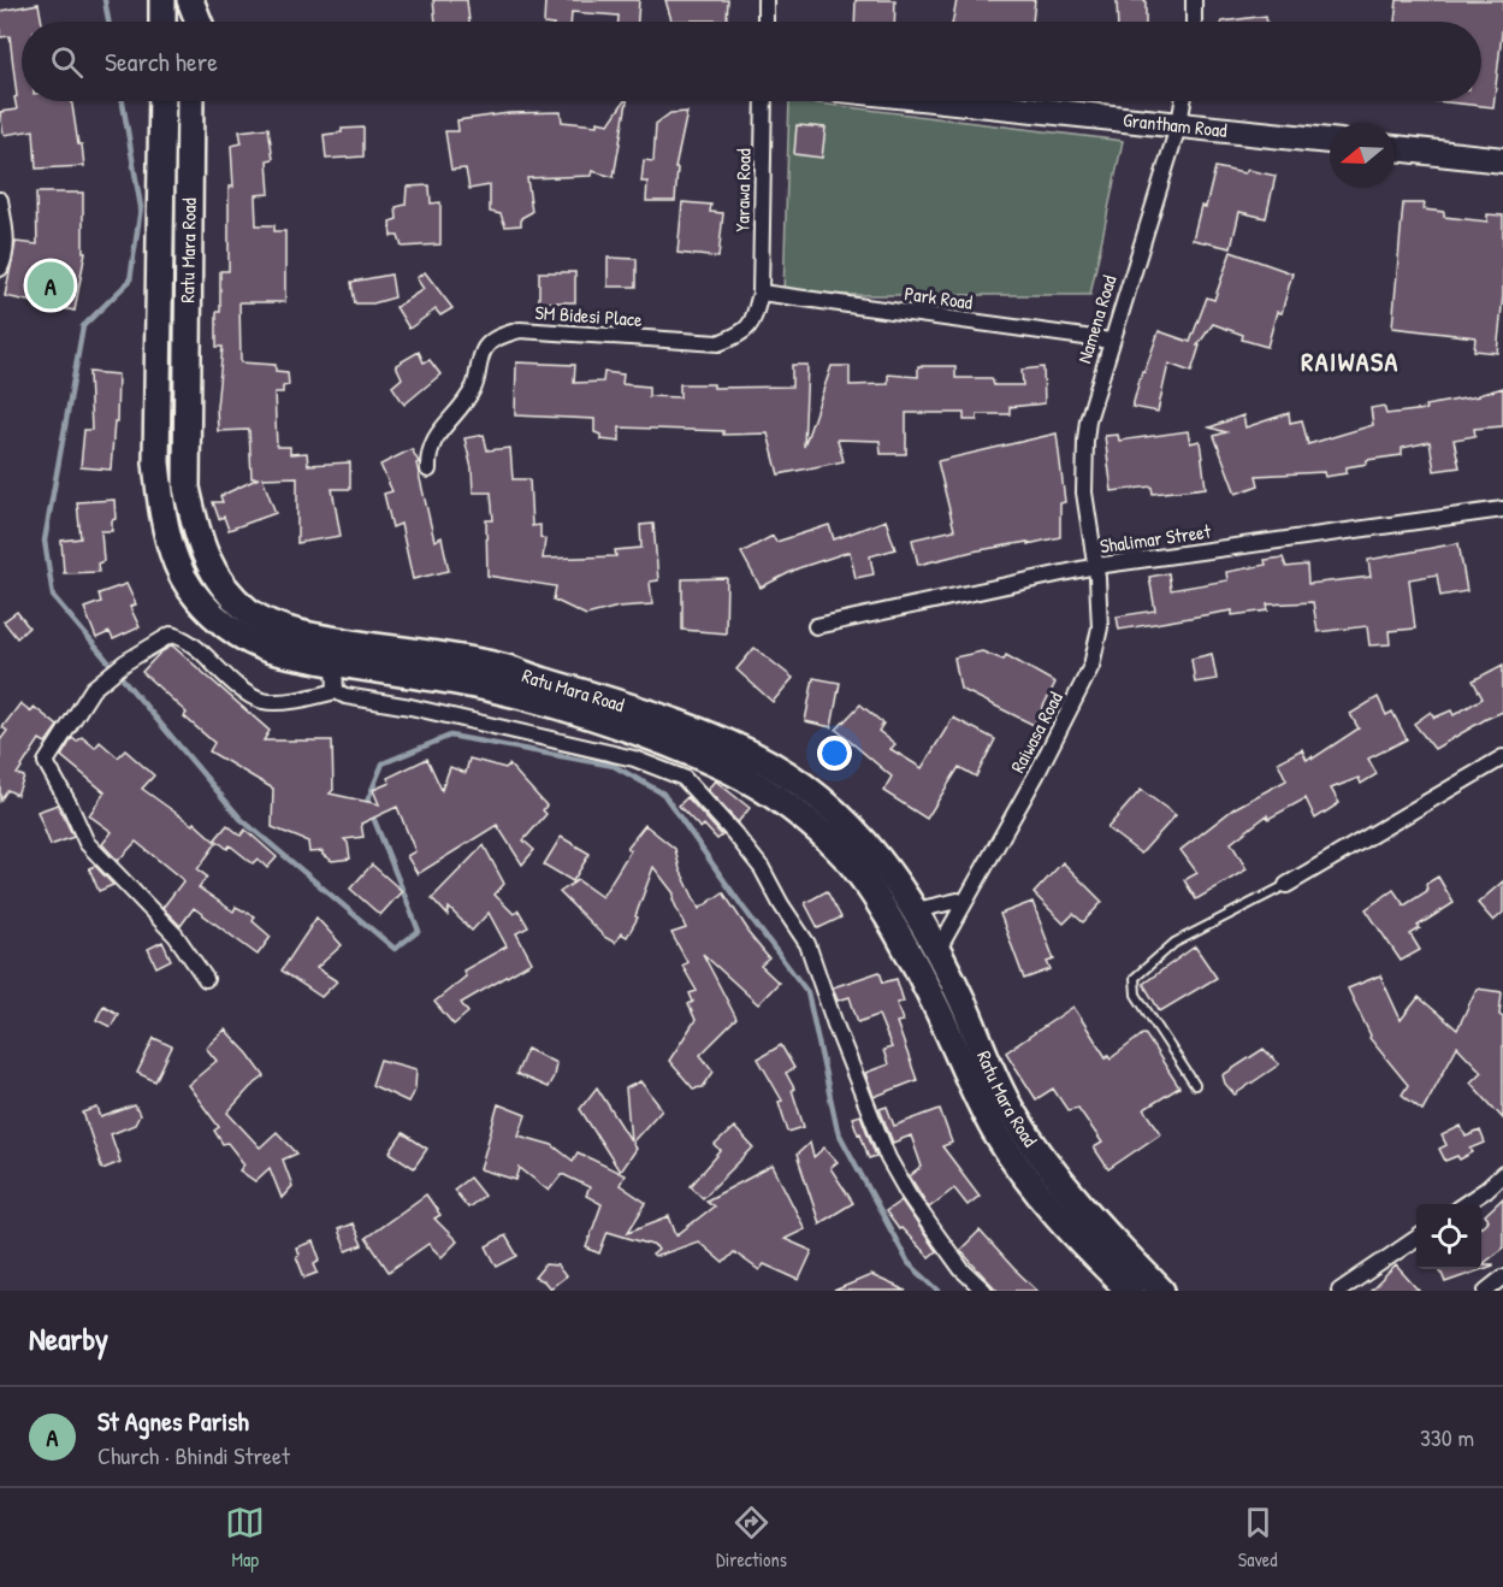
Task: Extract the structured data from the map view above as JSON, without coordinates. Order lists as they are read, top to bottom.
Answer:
{
  "streets": {
    "highway": ["Ratu Mara Road"],
    "main road": ["Grantham Road"],
    "street": [
      "Yarawa Road",
      "Park Road",
      "SM Bidesi Place",
      "Namena Road",
      "Shalimar Street",
      "Raiwasa Road"
    ]
  },
  "crossings": [
    ["Grantham Road", "Namena Road"],
    ["Yarawa Road", "Park Road"],
    ["Yarawa Road", "SM Bidesi Place"],
    ["Ratu Mara Road", "Raiwasa Road"],
    ["Park Road", "SM Bidesi Place"],
    ["Park Road", "Namena Road"],
    ["Namena Road", "Shalimar Street"],
    ["Namena Road", "Raiwasa Road"],
    ["Shalimar Street", "Raiwasa Road"]
  ],
  "districts": ["RAIWASA"],
  "north": "left",
  "page": {
    "search": "Search here",
    "pins": "A",
    "heading": "Nearby",
    "list": [
      {
        "mark": "A",
        "name": "St Agnes Parish",
        "note": "Church · Bhindi Street",
        "value": "330 m"
      }
    ],
    "nav": ["Map", "Directions", "Saved"]
  }
}
